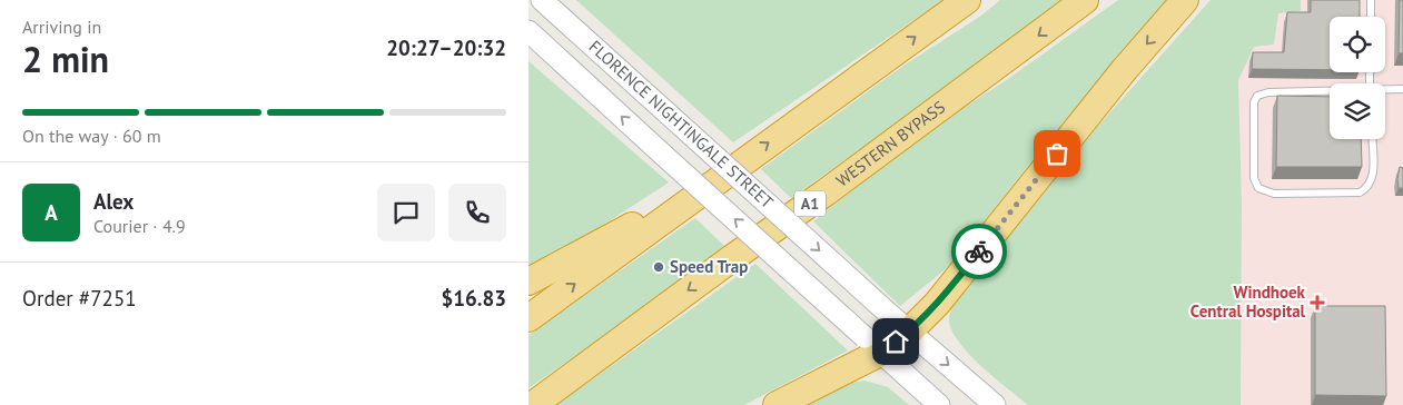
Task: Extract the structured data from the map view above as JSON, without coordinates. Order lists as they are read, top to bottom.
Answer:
{
  "streets": {
    "highway": ["WESTERN BYPASS", "A1"],
    "main road": ["FLORENCE NIGHTINGALE STREET"]
  },
  "places": {
    "other": ["Speed Trap"],
    "health": ["Windhoek Central Hospital"]
  },
  "page": {
    "heading": ["2 min", "Arriving in", "20:27–20:32"],
    "panel": [
      "Alex",
      "Courier · 4.9",
      "Order #7251",
      "$16.83"
    ],
    "bar": "On the way · 60 m",
    "round": "A"
  }
}
